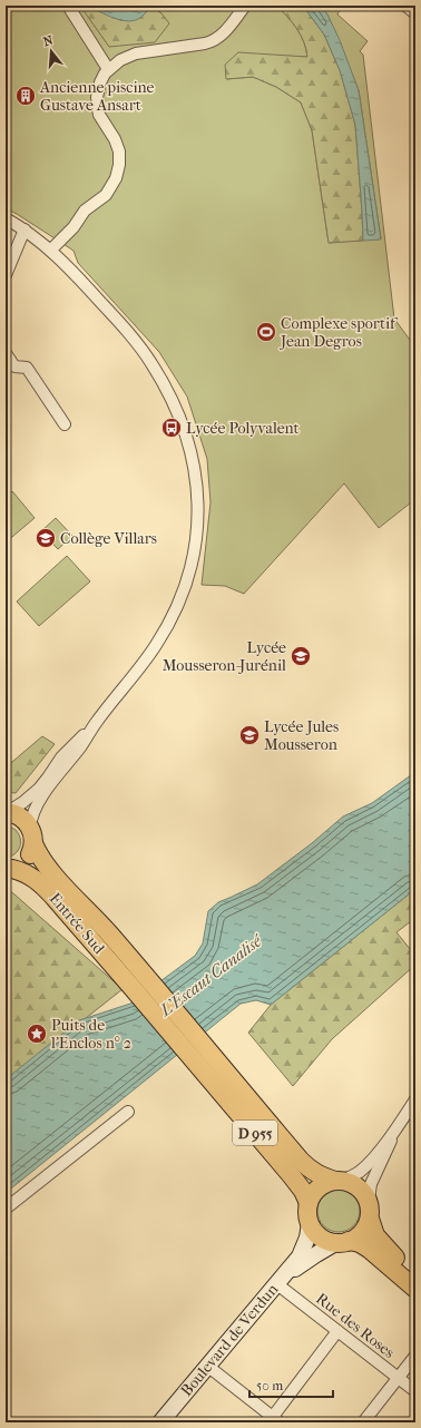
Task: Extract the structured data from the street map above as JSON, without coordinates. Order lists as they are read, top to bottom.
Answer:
{
  "streets": {
    "main road": ["Entrée Sud", "D 955"],
    "street": ["Rue des Roses", "Boulevard de Verdun"]
  },
  "crossings": [
    ["Entrée Sud", "D 955"],
    ["D 955", "Boulevard de Verdun"],
    ["Rue des Roses", "Boulevard de Verdun"]
  ],
  "water": ["L'Escaut Canalisé"],
  "places": {
    "building": ["Ancienne piscine Gustave Ansart"],
    "sports": ["Complexe sportif Jean Degros"],
    "bus stop": ["Lycée Polyvalent"],
    "school or university": ["Collège Villars", "Lycée Mousseron-Jurénil", "Lycée Jules Mousseron"],
    "place": ["Puits de l'Enclos n° 2"]
  },
  "scale_bar": "50 m",
  "north": "top"
}
